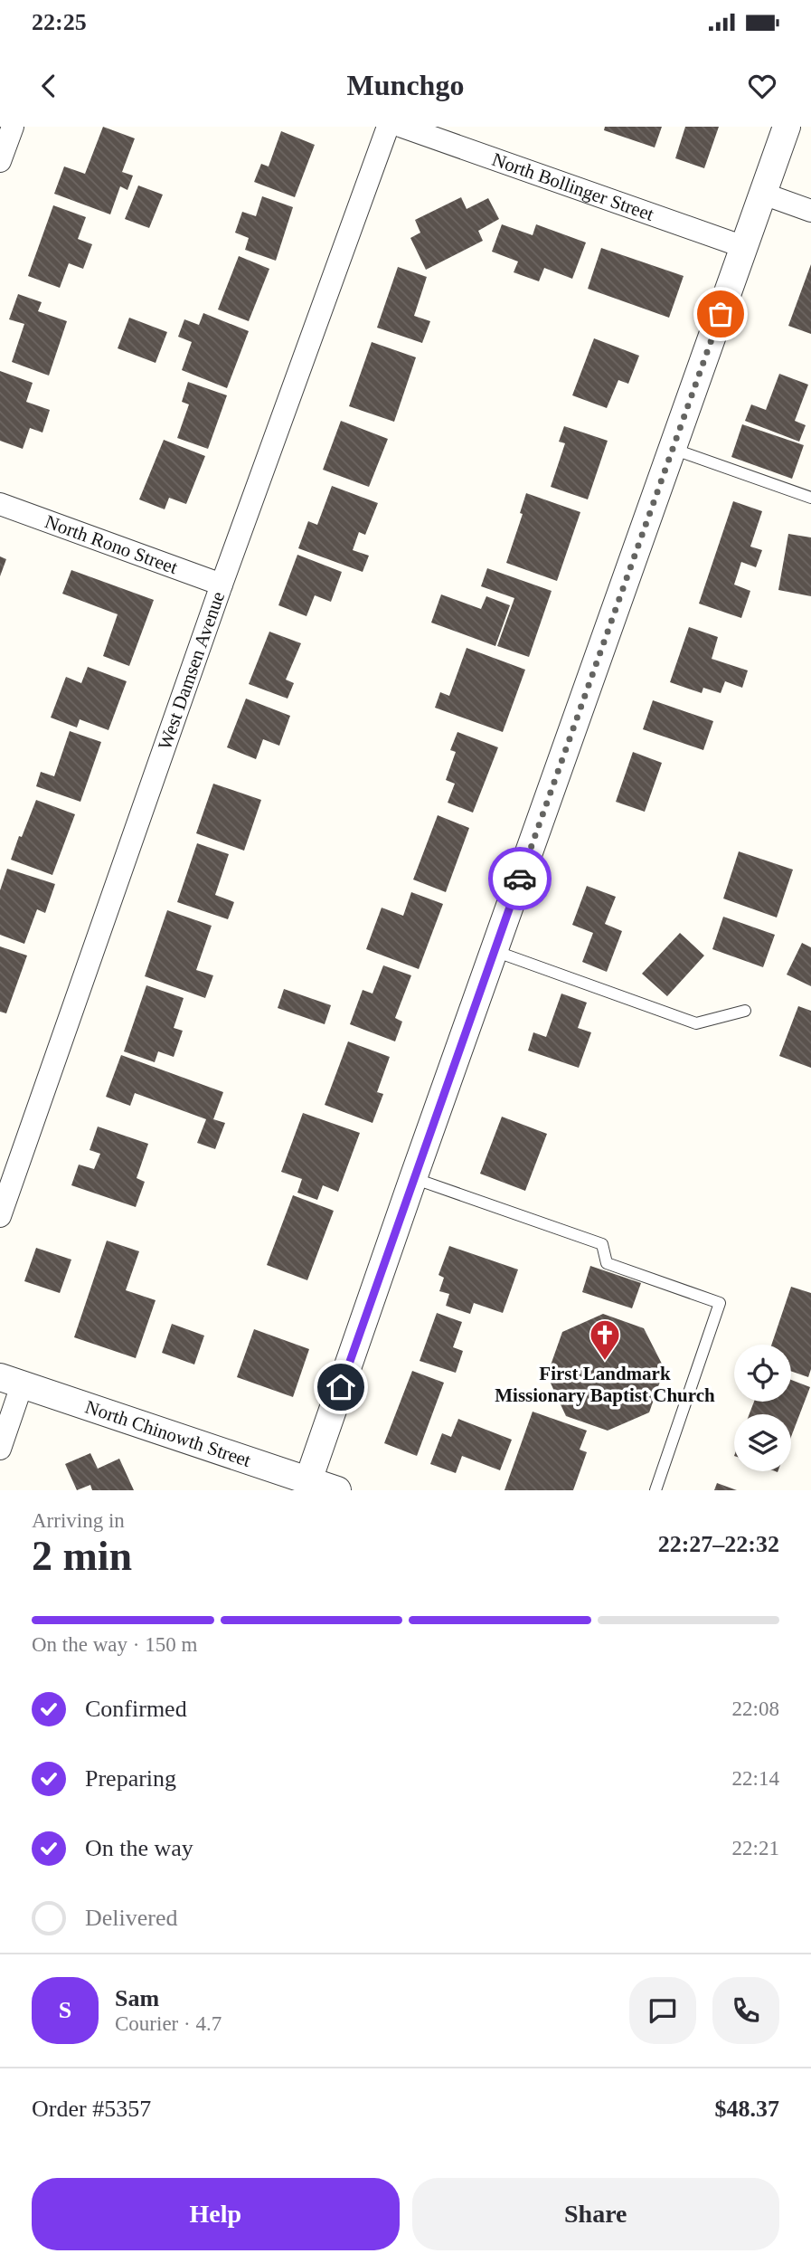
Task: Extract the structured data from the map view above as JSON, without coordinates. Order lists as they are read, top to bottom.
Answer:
{
  "streets": {
    "street": [
      "North Bollinger Street",
      "North Rono Street",
      "West Damsen Avenue",
      "North Chinowth Street"
    ]
  },
  "crossings": [
    ["North Rono Street", "West Damsen Avenue"]
  ],
  "places": {
    "church": ["First Landmark Missionary Baptist Church"]
  },
  "page": {
    "status": "22:25",
    "header": "Munchgo",
    "heading": ["2 min", "Arriving in", "22:27–22:32"],
    "panel": [
      "Sam",
      "Courier · 4.7",
      "Order #5357",
      "$48.37"
    ],
    "bar": "On the way · 150 m",
    "list": [
      ["Confirmed", "22:08"],
      ["Preparing", "22:14"],
      ["On the way", "22:21"],
      "Delivered"
    ],
    "round": "S",
    "buttons": ["Help", "Share"]
  }
}
